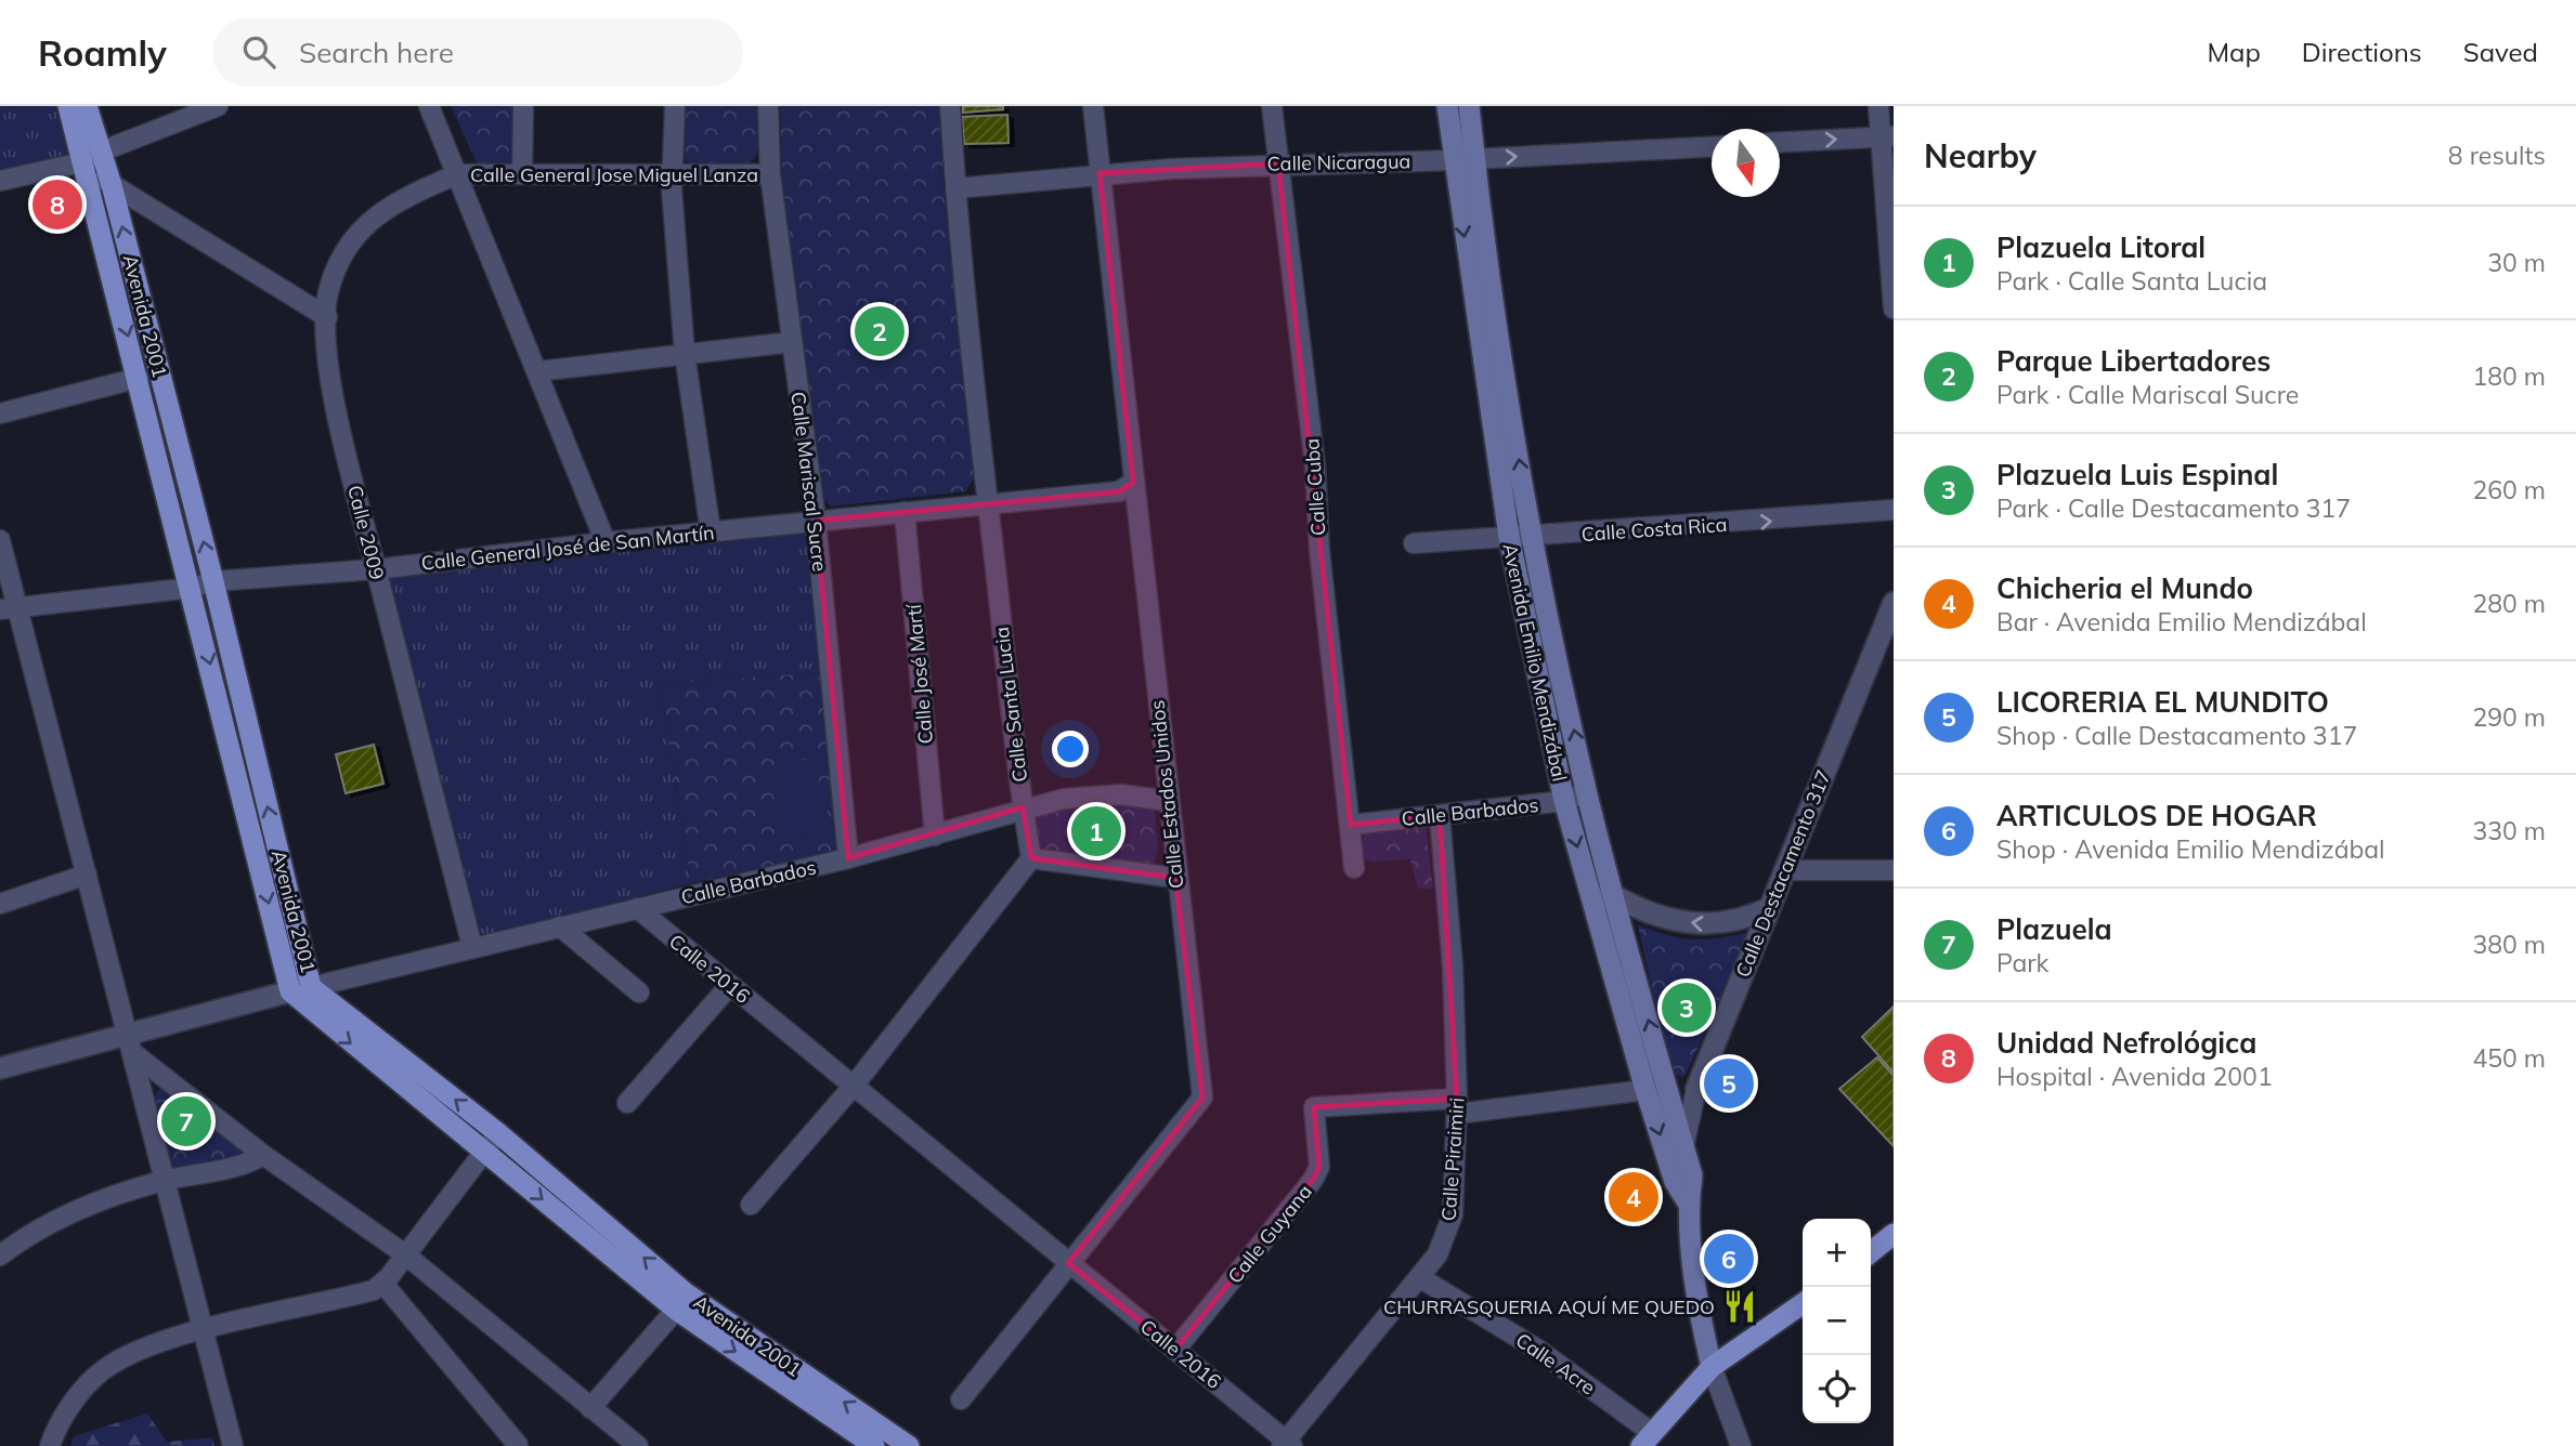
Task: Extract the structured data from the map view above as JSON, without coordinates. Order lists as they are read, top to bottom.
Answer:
{
  "streets": {
    "main road": ["Avenida 2001", "Avenida Emilio Mendizábal"],
    "street": [
      "Calle Nicaragua",
      "Calle General Jose Miguel Lanza",
      "Calle Mariscal Sucre",
      "Calle Cuba",
      "Calle Costa Rica",
      "Calle 2009",
      "Calle General José de San Martín",
      "Calle José Martí",
      "Calle Santa Lucia",
      "Calle Estados Unidos",
      "Calle Barbados",
      "Calle Destacamento 317",
      "Calle 2016",
      "Calle Piraimiri",
      "Calle Guyana",
      "Calle Acre"
    ]
  },
  "crossings": [
    ["Calle Nicaragua", "Calle Cuba"],
    ["Calle Nicaragua", "Avenida Emilio Mendizábal"],
    ["Calle Nicaragua", "Calle Santa Lucia"],
    ["Calle Nicaragua", "Calle Estados Unidos"],
    ["Calle General Jose Miguel Lanza", "Calle Mariscal Sucre"],
    ["Calle General Jose Miguel Lanza", "Calle 2009"],
    ["Avenida 2001", "Calle General José de San Martín"],
    ["Avenida 2001", "Calle Barbados"],
    ["Calle Mariscal Sucre", "Calle General José de San Martín"],
    ["Calle Mariscal Sucre", "Calle Barbados"],
    ["Calle Cuba", "Calle Barbados"],
    ["Calle Costa Rica", "Avenida Emilio Mendizábal"],
    ["Calle 2009", "Calle General José de San Martín"],
    ["Calle 2009", "Calle Barbados"],
    ["Calle General José de San Martín", "Calle José Martí"],
    ["Calle General José de San Martín", "Calle Santa Lucia"],
    ["Calle General José de San Martín", "Calle Estados Unidos"],
    ["Avenida Emilio Mendizábal", "Calle Barbados"],
    ["Avenida Emilio Mendizábal", "Calle Destacamento 317"],
    ["Avenida Emilio Mendizábal", "Calle Guyana"],
    ["Calle José Martí", "Calle Barbados"],
    ["Calle Santa Lucia", "Calle Barbados"],
    ["Calle Estados Unidos", "Calle Barbados"],
    ["Calle Estados Unidos", "Calle 2016"],
    ["Calle Barbados", "Calle 2016"],
    ["Calle Barbados", "Calle Piraimiri"],
    ["Calle 2016", "Calle Piraimiri"],
    ["Calle 2016", "Calle Guyana"],
    ["Calle Piraimiri", "Calle Guyana"],
    ["Calle Piraimiri", "Calle Acre"]
  ],
  "one_way": ["Calle Costa Rica"],
  "places": {
    "restaurant": ["CHURRASQUERIA AQUÍ ME QUEDO"]
  },
  "north": "bottom",
  "page": {
    "header": "Roamly",
    "search": "Search here",
    "nav": ["Map", "Directions", "Saved"],
    "heading": ["Nearby", "8 results"],
    "pins": [
      "8",
      "2",
      "1",
      "3",
      "5",
      "7",
      "4",
      "6"
    ],
    "list": [
      {
        "mark": "1",
        "name": "Plazuela Litoral",
        "note": "Park · Calle Santa Lucia",
        "value": "30 m"
      },
      {
        "mark": "2",
        "name": "Parque Libertadores",
        "note": "Park · Calle Mariscal Sucre",
        "value": "180 m"
      },
      {
        "mark": "3",
        "name": "Plazuela Luis Espinal",
        "note": "Park · Calle Destacamento 317",
        "value": "260 m"
      },
      {
        "mark": "4",
        "name": "Chicheria el Mundo",
        "note": "Bar · Avenida Emilio Mendizábal",
        "value": "280 m"
      },
      {
        "mark": "5",
        "name": "LICORERIA EL MUNDITO",
        "note": "Shop · Calle Destacamento 317",
        "value": "290 m"
      },
      {
        "mark": "6",
        "name": "ARTICULOS DE HOGAR",
        "note": "Shop · Avenida Emilio Mendizábal",
        "value": "330 m"
      },
      {
        "mark": "7",
        "name": "Plazuela",
        "note": "Park",
        "value": "380 m"
      },
      {
        "mark": "8",
        "name": "Unidad Nefrológica",
        "note": "Hospital · Avenida 2001",
        "value": "450 m"
      }
    ],
    "map_buttons": ["+", "−"]
  }
}
